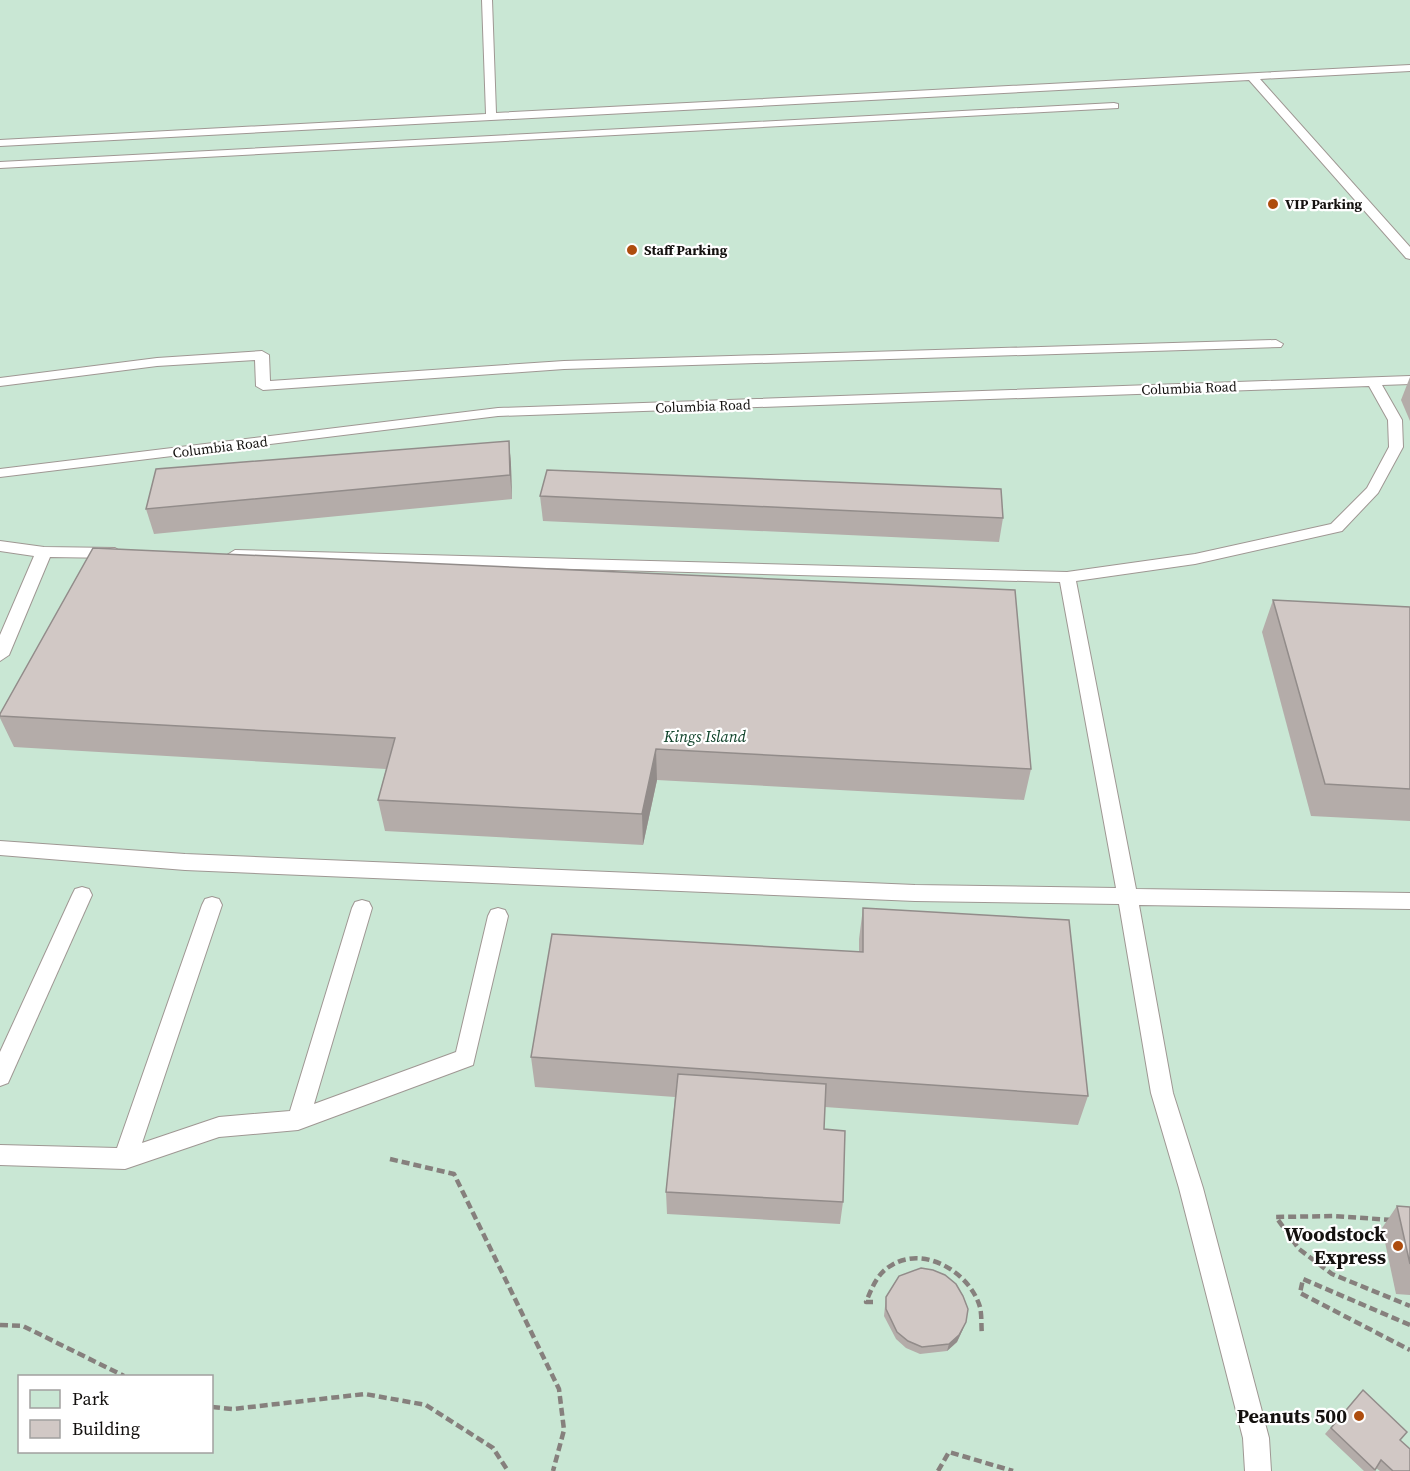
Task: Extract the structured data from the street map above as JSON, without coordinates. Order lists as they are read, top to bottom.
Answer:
{
  "streets": {
    "lane": ["Columbia Road"]
  },
  "parks": ["Kings Island"],
  "places": [
    "VIP Parking",
    "Staff Parking",
    "Woodstock Express",
    "Peanuts 500"
  ],
  "legend": ["Park", "Building"]
}
